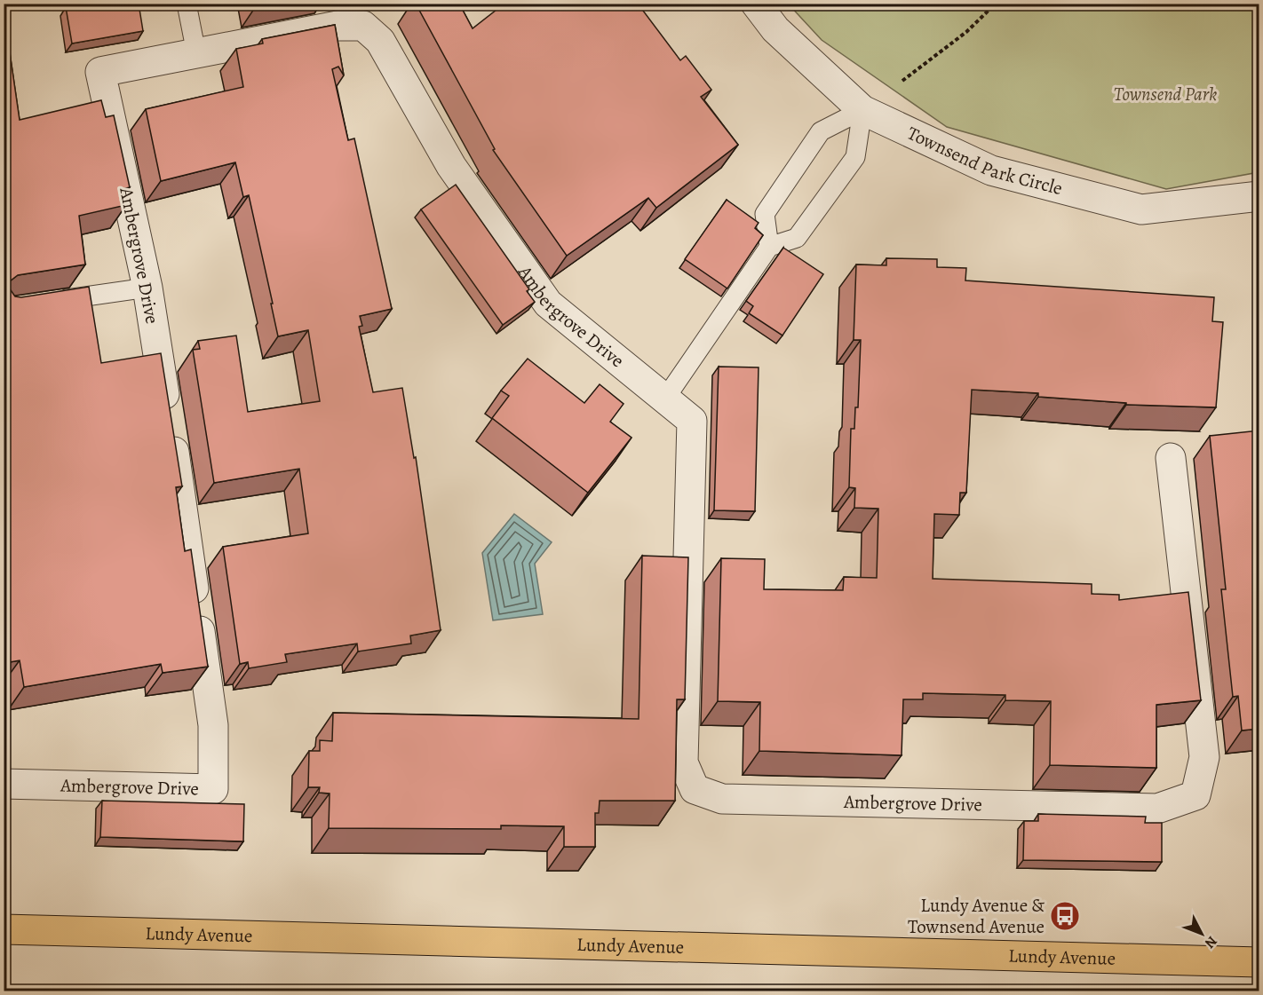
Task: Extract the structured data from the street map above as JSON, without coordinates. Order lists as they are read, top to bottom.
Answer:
{
  "streets": {
    "main road": ["Lundy Avenue"],
    "street": ["Townsend Park Circle", "Ambergrove Drive"]
  },
  "parks": ["Townsend Park"],
  "places": {
    "bus stop": ["Lundy Avenue & Townsend Avenue"]
  },
  "north": "bottom right"
}
